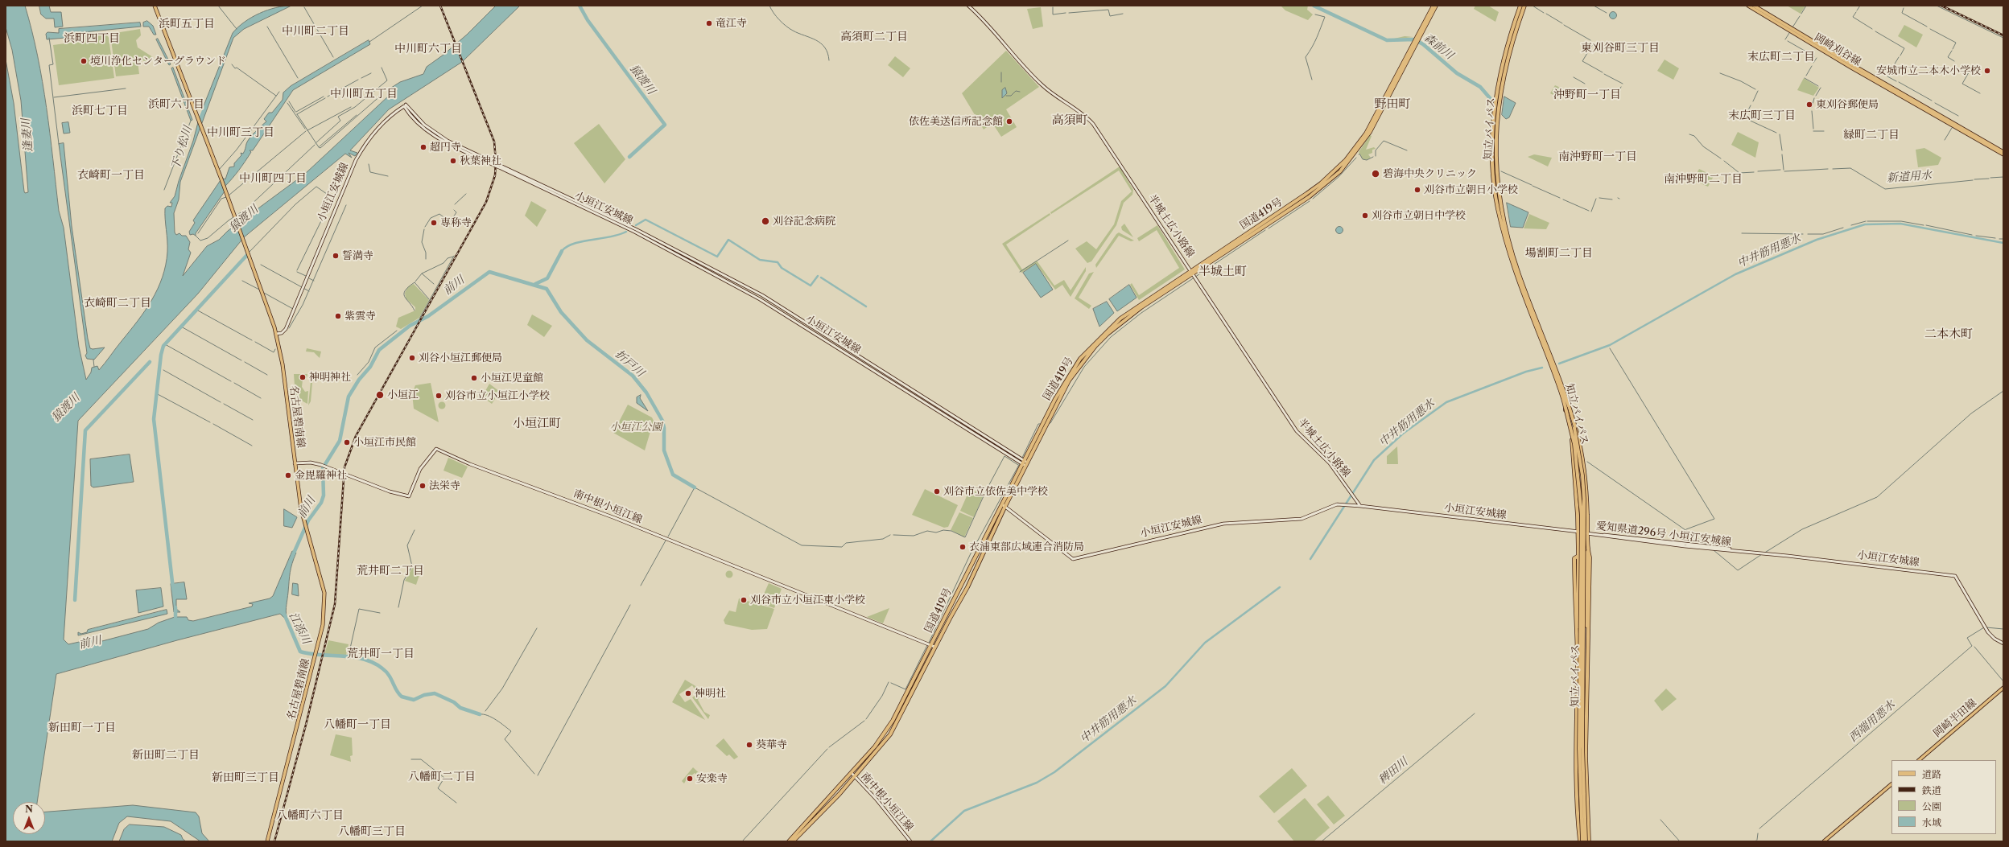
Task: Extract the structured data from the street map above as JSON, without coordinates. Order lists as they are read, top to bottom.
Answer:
{
  "streets": {
    "highway": ["知立バイパス", "国道419号"],
    "main road": [
      "岡崎刈谷線",
      "小垣江安城線",
      "半城土広小路線",
      "名古屋碧南線",
      "南中根小垣江線",
      "愛知県道296号 小垣江安城線",
      "岡崎半田線"
    ]
  },
  "crossings": [
    ["小垣江安城線", "国道419号"],
    ["小垣江安城線", "半城土広小路線"],
    ["小垣江安城線", "名古屋碧南線"],
    ["小垣江安城線", "愛知県道296号 小垣江安城線"],
    ["国道419号", "半城土広小路線"],
    ["国道419号", "南中根小垣江線"],
    ["名古屋碧南線", "南中根小垣江線"]
  ],
  "districts": [
    "浜町五丁目",
    "中川町二丁目",
    "高須町二丁目",
    "浜町四丁目",
    "東刈谷町三丁目",
    "中川町六丁目",
    "末広町二丁目",
    "中川町五丁目",
    "沖野町一丁目",
    "浜町六丁目",
    "野田町",
    "浜町七丁目",
    "末広町三丁目",
    "高須町",
    "中川町三丁目",
    "緑町二丁目",
    "南沖野町一丁目",
    "衣崎町一丁目",
    "中川町四丁目",
    "南沖野町二丁目",
    "場割町二丁目",
    "半城土町",
    "衣崎町二丁目",
    "二本木町",
    "小垣江町",
    "荒井町二丁目",
    "荒井町一丁目",
    "八幡町一丁目",
    "新田町一丁目",
    "新田町二丁目",
    "八幡町二丁目",
    "新田町三丁目",
    "八幡町六丁目",
    "八幡町三丁目"
  ],
  "water": [
    "森前川",
    "猿渡川",
    "逢妻川",
    "下り松川",
    "新道用水",
    "中井筋用悪水",
    "前川",
    "折戸川",
    "江添川",
    "西端用悪水",
    "稗田川"
  ],
  "parks": ["小垣江公園"],
  "places": [
    "竜江寺",
    "境川浄化センターグラウンド",
    "安城市立二本木小学校",
    "東刈谷郵便局",
    "依佐美送信所記念館",
    "超円寺",
    "秋葉神社",
    "碧海中央クリニック",
    "刈谷市立朝日小学校",
    "刈谷市立朝日中学校",
    "刈谷記念病院",
    "専称寺",
    "誓満寺",
    "紫雲寺",
    "刈谷小垣江郵便局",
    "神明神社",
    "小垣江児童館",
    "小垣江",
    "刈谷市立小垣江小学校",
    "小垣江市民館",
    "金毘羅神社",
    "法栄寺",
    "刈谷市立依佐美中学校",
    "衣浦東部広域連合消防局",
    "刈谷市立小垣江東小学校",
    "神明社",
    "葵華寺",
    "安楽寺"
  ],
  "legend": [
    "道路",
    "鉄道",
    "公園",
    "水域"
  ],
  "north": "top"
}
